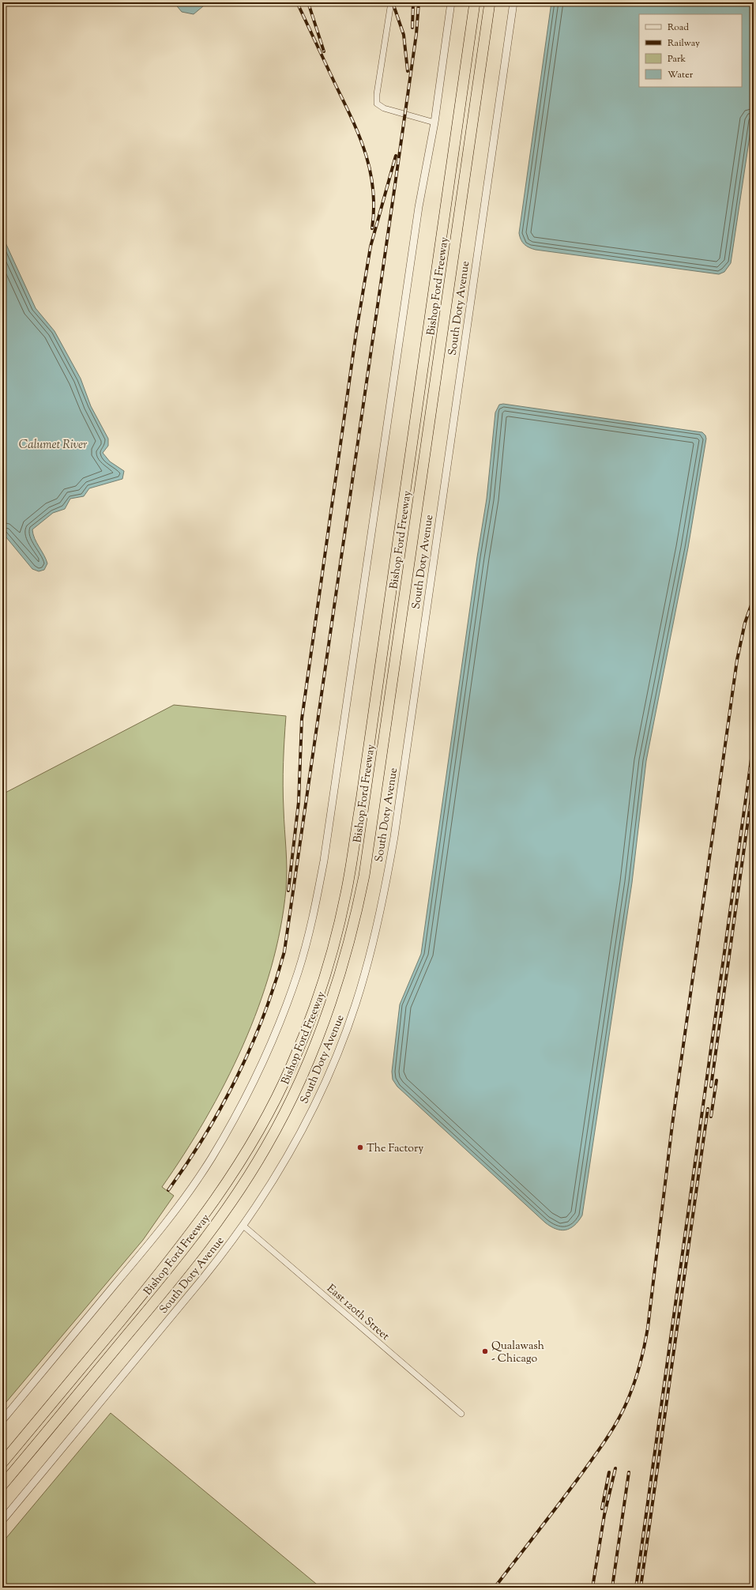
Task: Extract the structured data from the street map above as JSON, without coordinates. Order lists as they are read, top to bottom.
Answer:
{
  "streets": {
    "highway": ["Bishop Ford Freeway"],
    "street": ["South Doty Avenue", "East 120th Street"]
  },
  "crossings": [
    ["South Doty Avenue", "East 120th Street"]
  ],
  "water": ["Calumet River"],
  "places": ["The Factory", "Qualawash - Chicago"],
  "legend": [
    "Road",
    "Railway",
    "Park",
    "Water"
  ]
}
